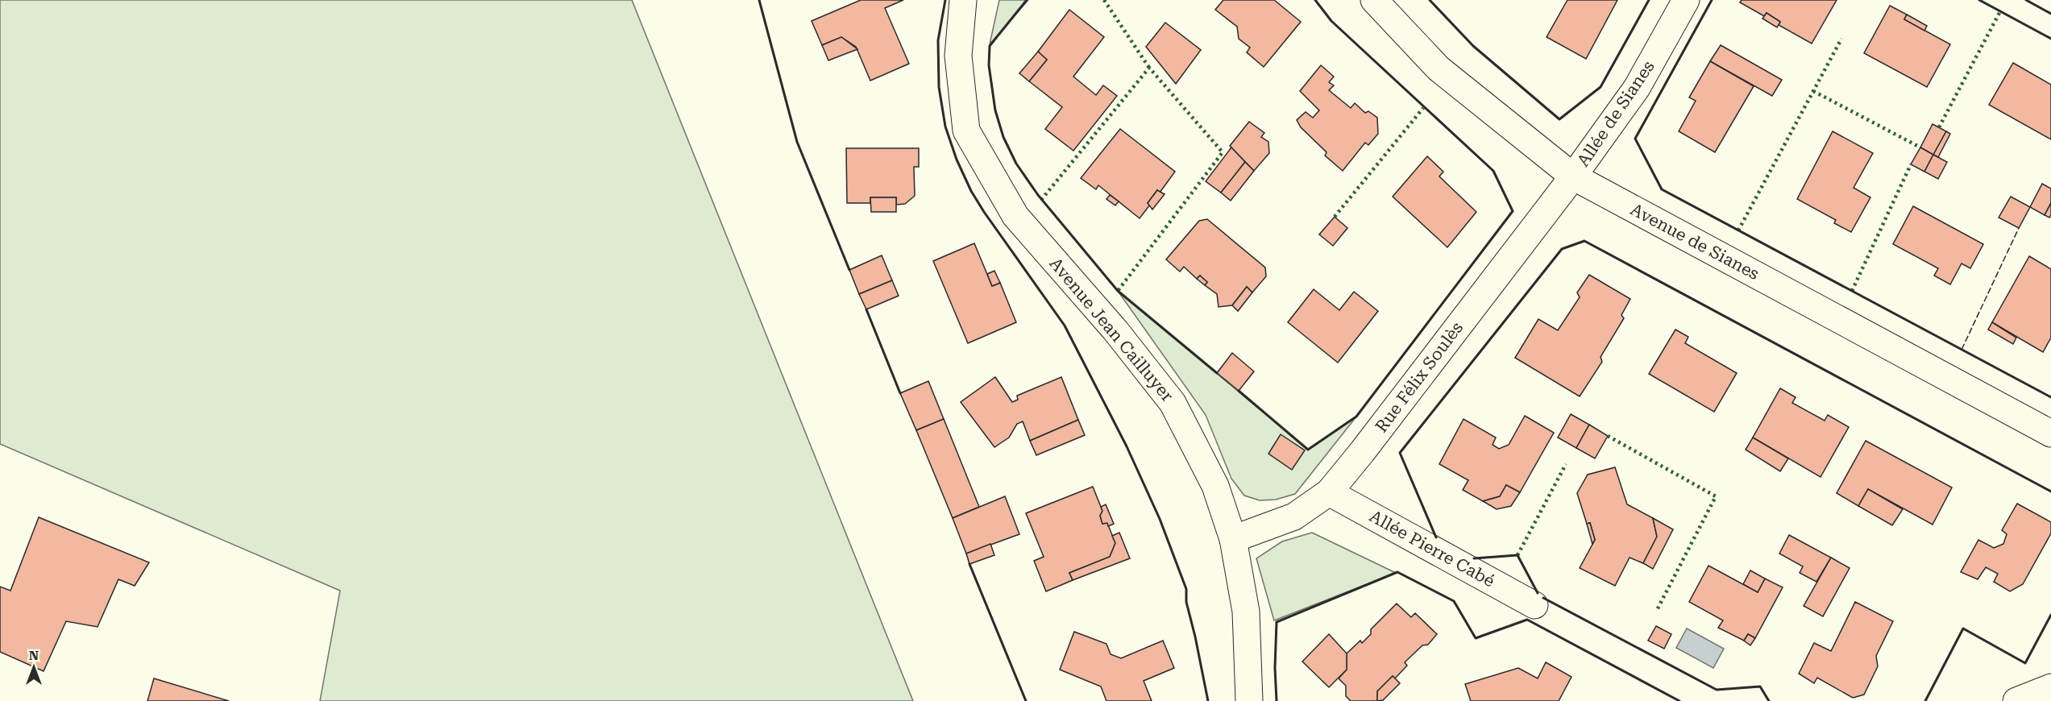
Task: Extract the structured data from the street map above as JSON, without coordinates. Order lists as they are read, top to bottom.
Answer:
{
  "streets": {
    "street": [
      "Allée de Sianes",
      "Avenue de Sianes",
      "Avenue Jean Cailluyer",
      "Rue Félix Soulès",
      "Allée Pierre Cabé"
    ]
  },
  "crossings": [
    ["Allée de Sianes", "Avenue de Sianes"],
    ["Allée de Sianes", "Rue Félix Soulès"],
    ["Avenue de Sianes", "Rue Félix Soulès"],
    ["Avenue Jean Cailluyer", "Rue Félix Soulès"],
    ["Rue Félix Soulès", "Allée Pierre Cabé"]
  ],
  "north": "top"
}
